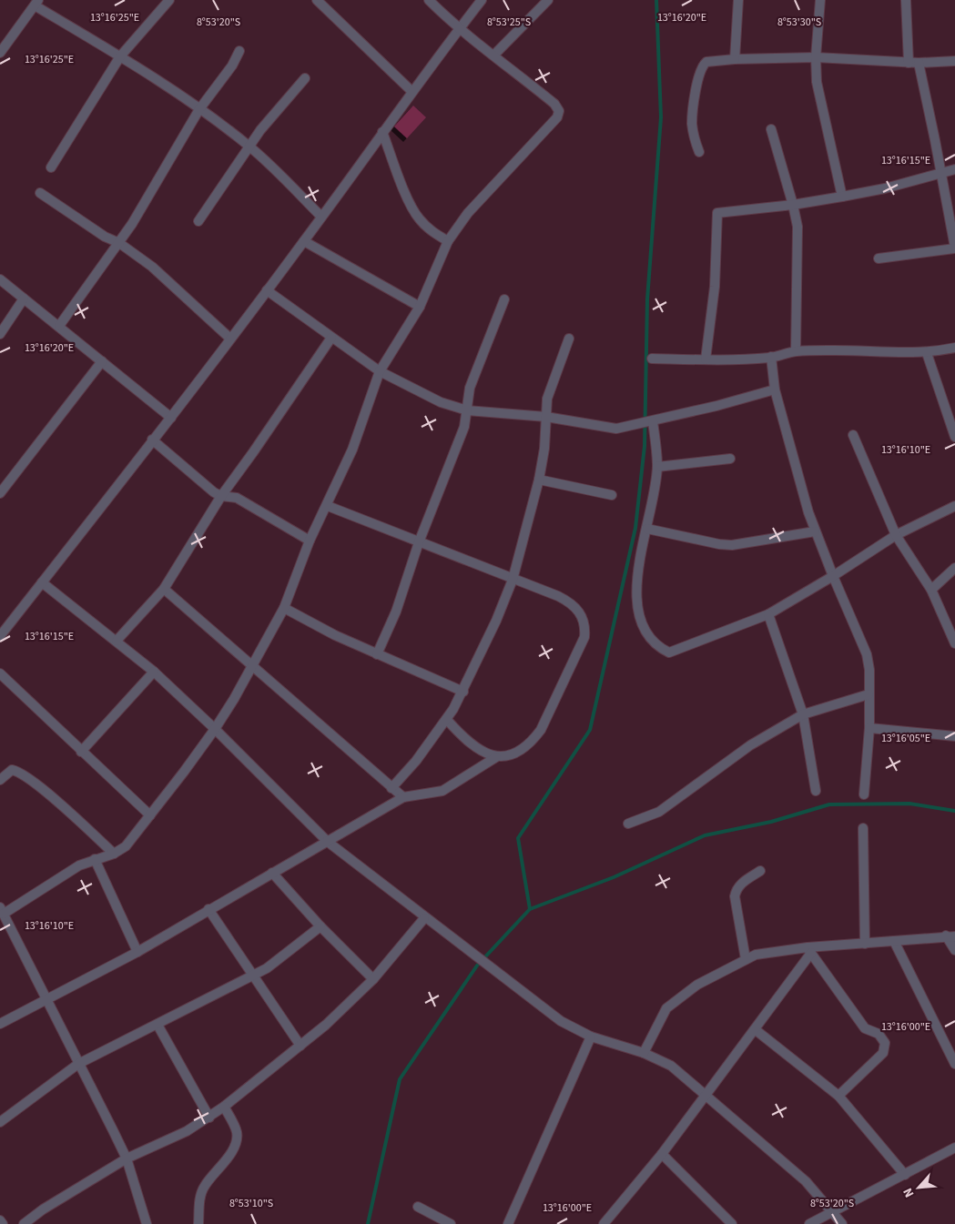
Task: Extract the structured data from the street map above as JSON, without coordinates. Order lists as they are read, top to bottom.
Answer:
{
  "north": "bottom left",
  "coordinates": [
    "13°16'25\"E",
    "13°16'20\"E",
    "8°53'20\"S",
    "8°53'25\"S",
    "8°53'30\"S",
    "13°16'15\"E",
    "13°16'10\"E",
    "13°16'05\"E",
    "13°16'00\"E",
    "8°53'10\"S"
  ]
}
